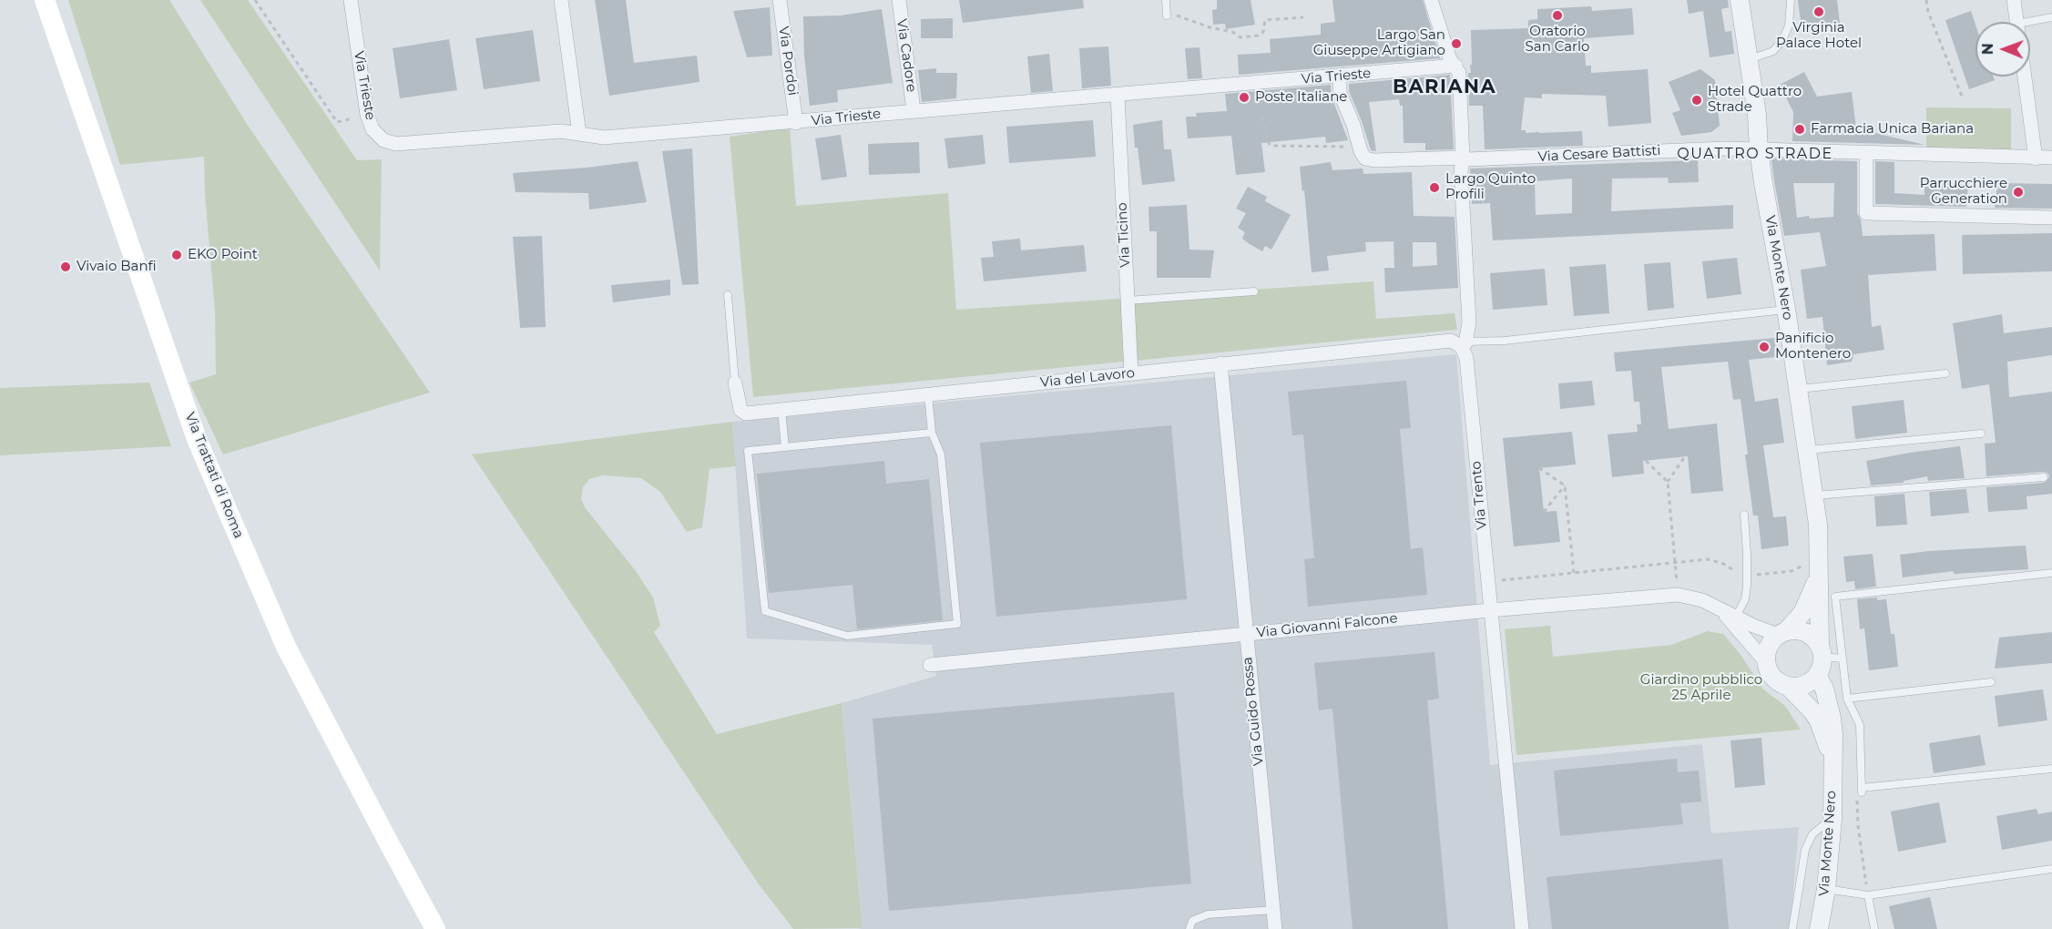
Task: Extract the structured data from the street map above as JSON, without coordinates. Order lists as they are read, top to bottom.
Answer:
{
  "streets": {
    "main road": ["Via Trattati di Roma"],
    "street": [
      "Via Cadore",
      "Via Pordoi",
      "Via Trieste",
      "Via Cesare Battisti",
      "Via Ticino",
      "Via Monte Nero",
      "Via del Lavoro",
      "Via Trento",
      "Via Giovanni Falcone",
      "Via Guido Rossa"
    ]
  },
  "crossings": [
    ["Via Cadore", "Via Trieste"],
    ["Via Pordoi", "Via Trieste"],
    ["Via Trieste", "Via Ticino"],
    ["Via Trieste", "Via Trento"],
    ["Via Cesare Battisti", "Via Monte Nero"],
    ["Via Cesare Battisti", "Via Trento"],
    ["Via Ticino", "Via del Lavoro"],
    ["Via Monte Nero", "Via Giovanni Falcone"],
    ["Via del Lavoro", "Via Trento"],
    ["Via del Lavoro", "Via Guido Rossa"],
    ["Via Trento", "Via Giovanni Falcone"],
    ["Via Giovanni Falcone", "Via Guido Rossa"]
  ],
  "districts": ["BARIANA", "QUATTRO STRADE"],
  "parks": ["Giardino pubblico 25 Aprile"],
  "places": [
    "Virginia Palace Hotel",
    "Oratorio San Carlo",
    "Largo San Giuseppe Artigiano",
    "Poste Italiane",
    "Hotel Quattro Strade",
    "Farmacia Unica Bariana",
    "Largo Quinto Profili",
    "Parrucchiere Generation",
    "EKO Point",
    "Vivaio Banfi",
    "Panificio Montenero"
  ],
  "north": "left"
}
